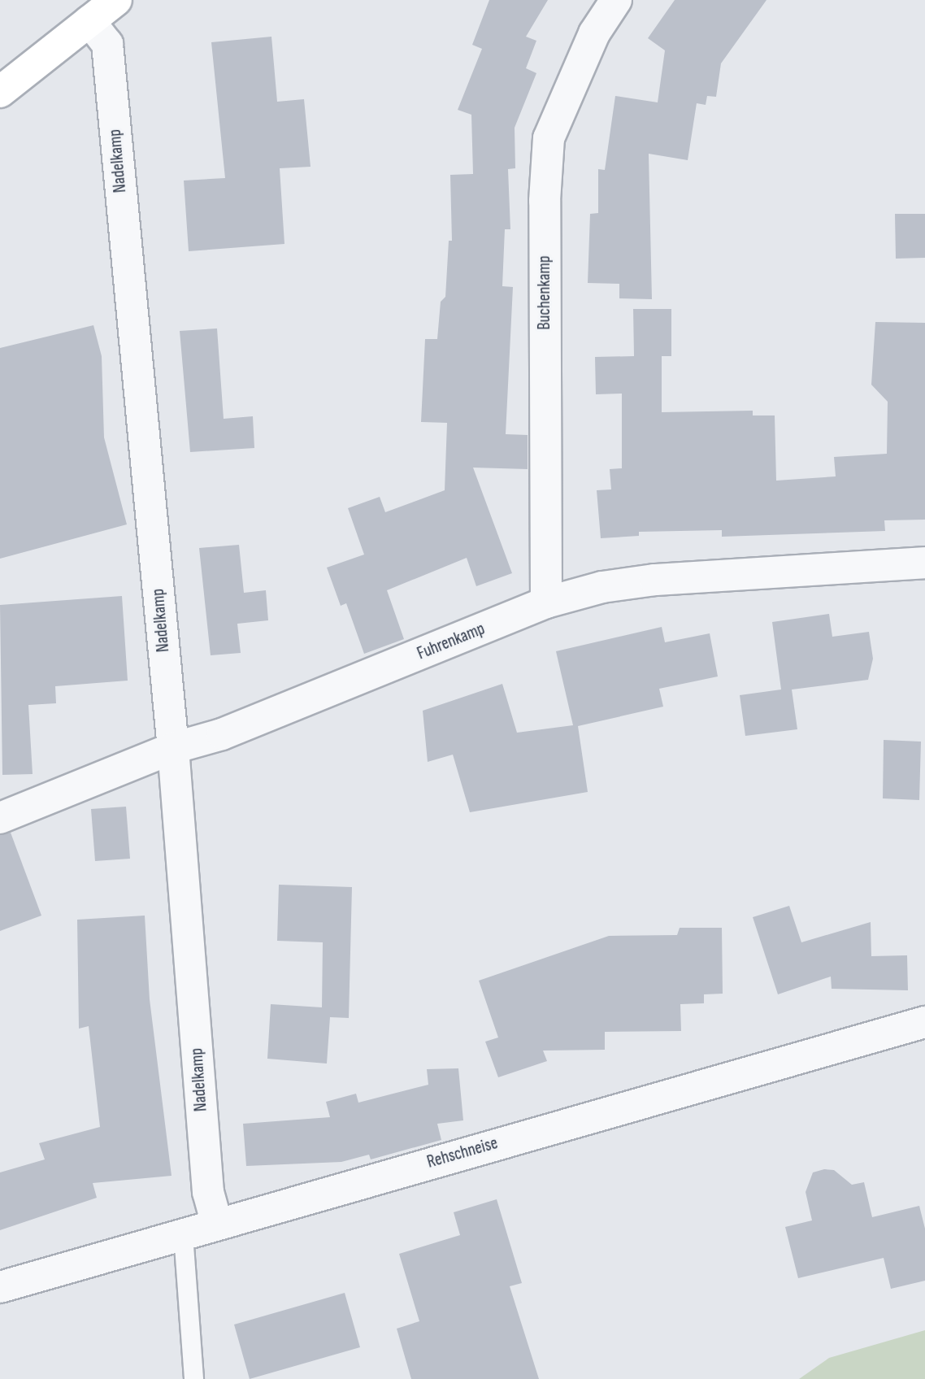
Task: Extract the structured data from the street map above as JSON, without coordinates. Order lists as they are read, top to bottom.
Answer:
{
  "streets": {
    "street": [
      "Nadelkamp",
      "Buchenkamp",
      "Fuhrenkamp",
      "Rehschneise"
    ]
  },
  "crossings": [
    ["Nadelkamp", "Fuhrenkamp"],
    ["Nadelkamp", "Rehschneise"],
    ["Buchenkamp", "Fuhrenkamp"]
  ]
}
